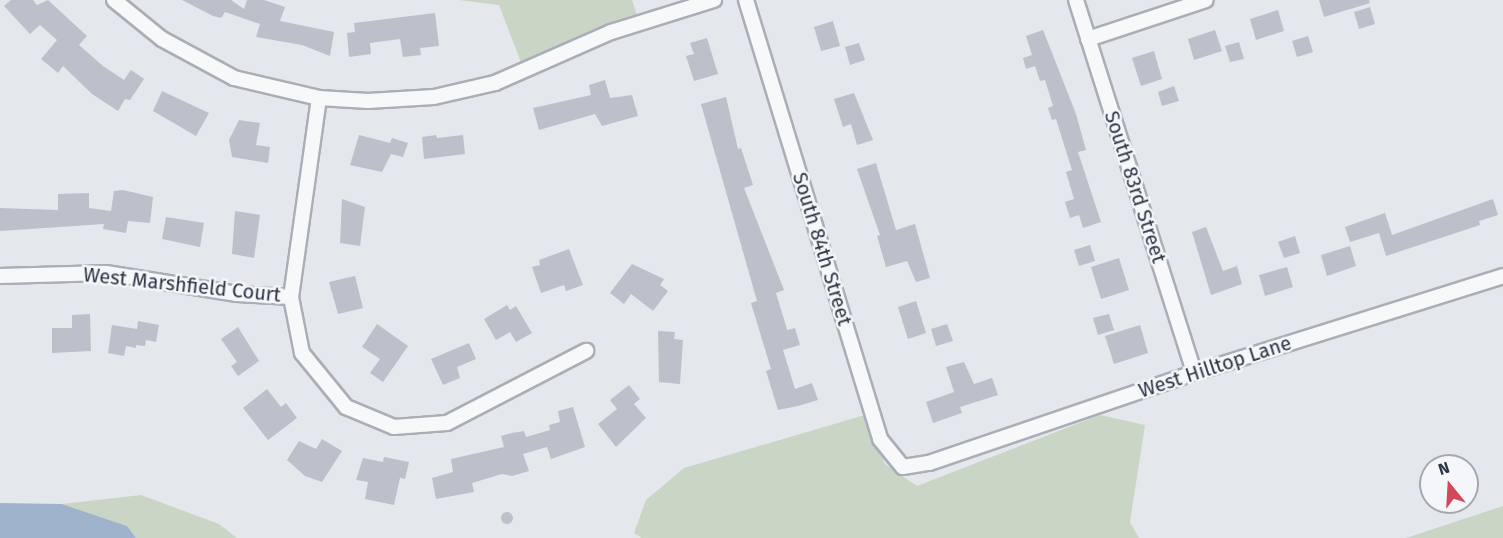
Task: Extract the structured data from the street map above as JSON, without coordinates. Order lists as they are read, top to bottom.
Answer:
{
  "streets": {
    "street": [
      "South 83rd Street",
      "South 84th Street",
      "West Marshfield Court",
      "West Hilltop Lane"
    ]
  },
  "crossings": [
    ["South 83rd Street", "West Hilltop Lane"],
    ["South 84th Street", "West Hilltop Lane"]
  ],
  "north": "top"
}
